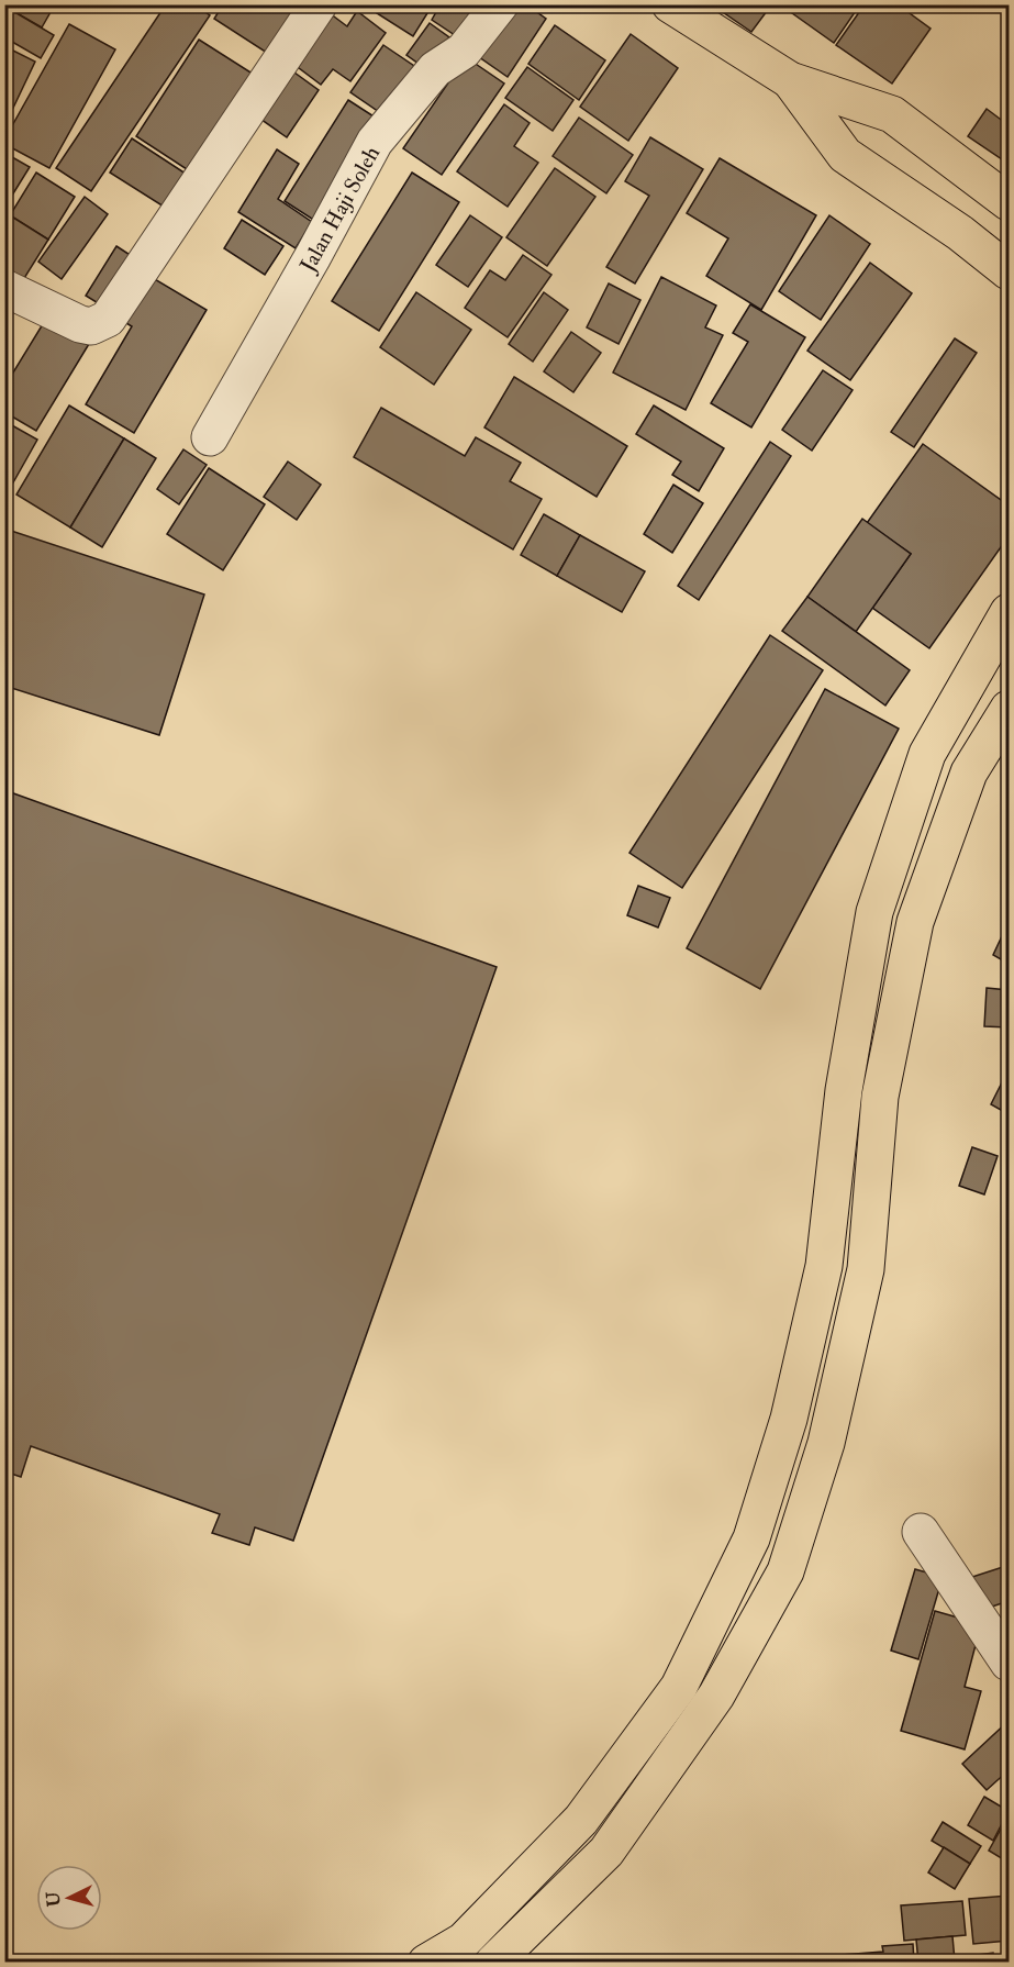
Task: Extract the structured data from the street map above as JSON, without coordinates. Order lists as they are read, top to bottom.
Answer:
{
  "streets": {
    "street": ["Jalan Haji Soleh"]
  },
  "north": "left"
}
